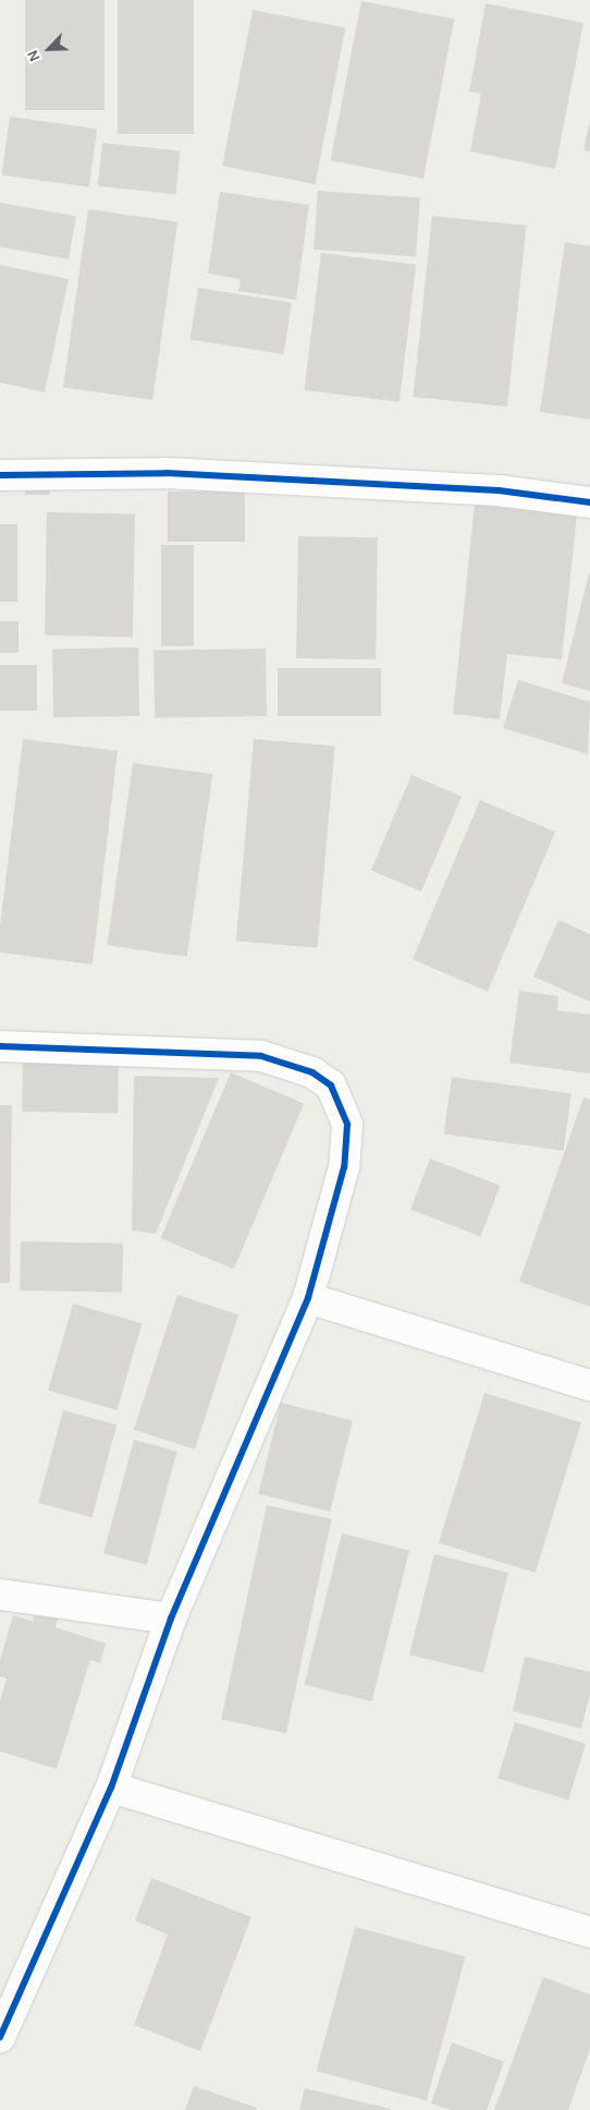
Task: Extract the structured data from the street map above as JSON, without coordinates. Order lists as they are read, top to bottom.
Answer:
{
  "north": "bottom left"
}
